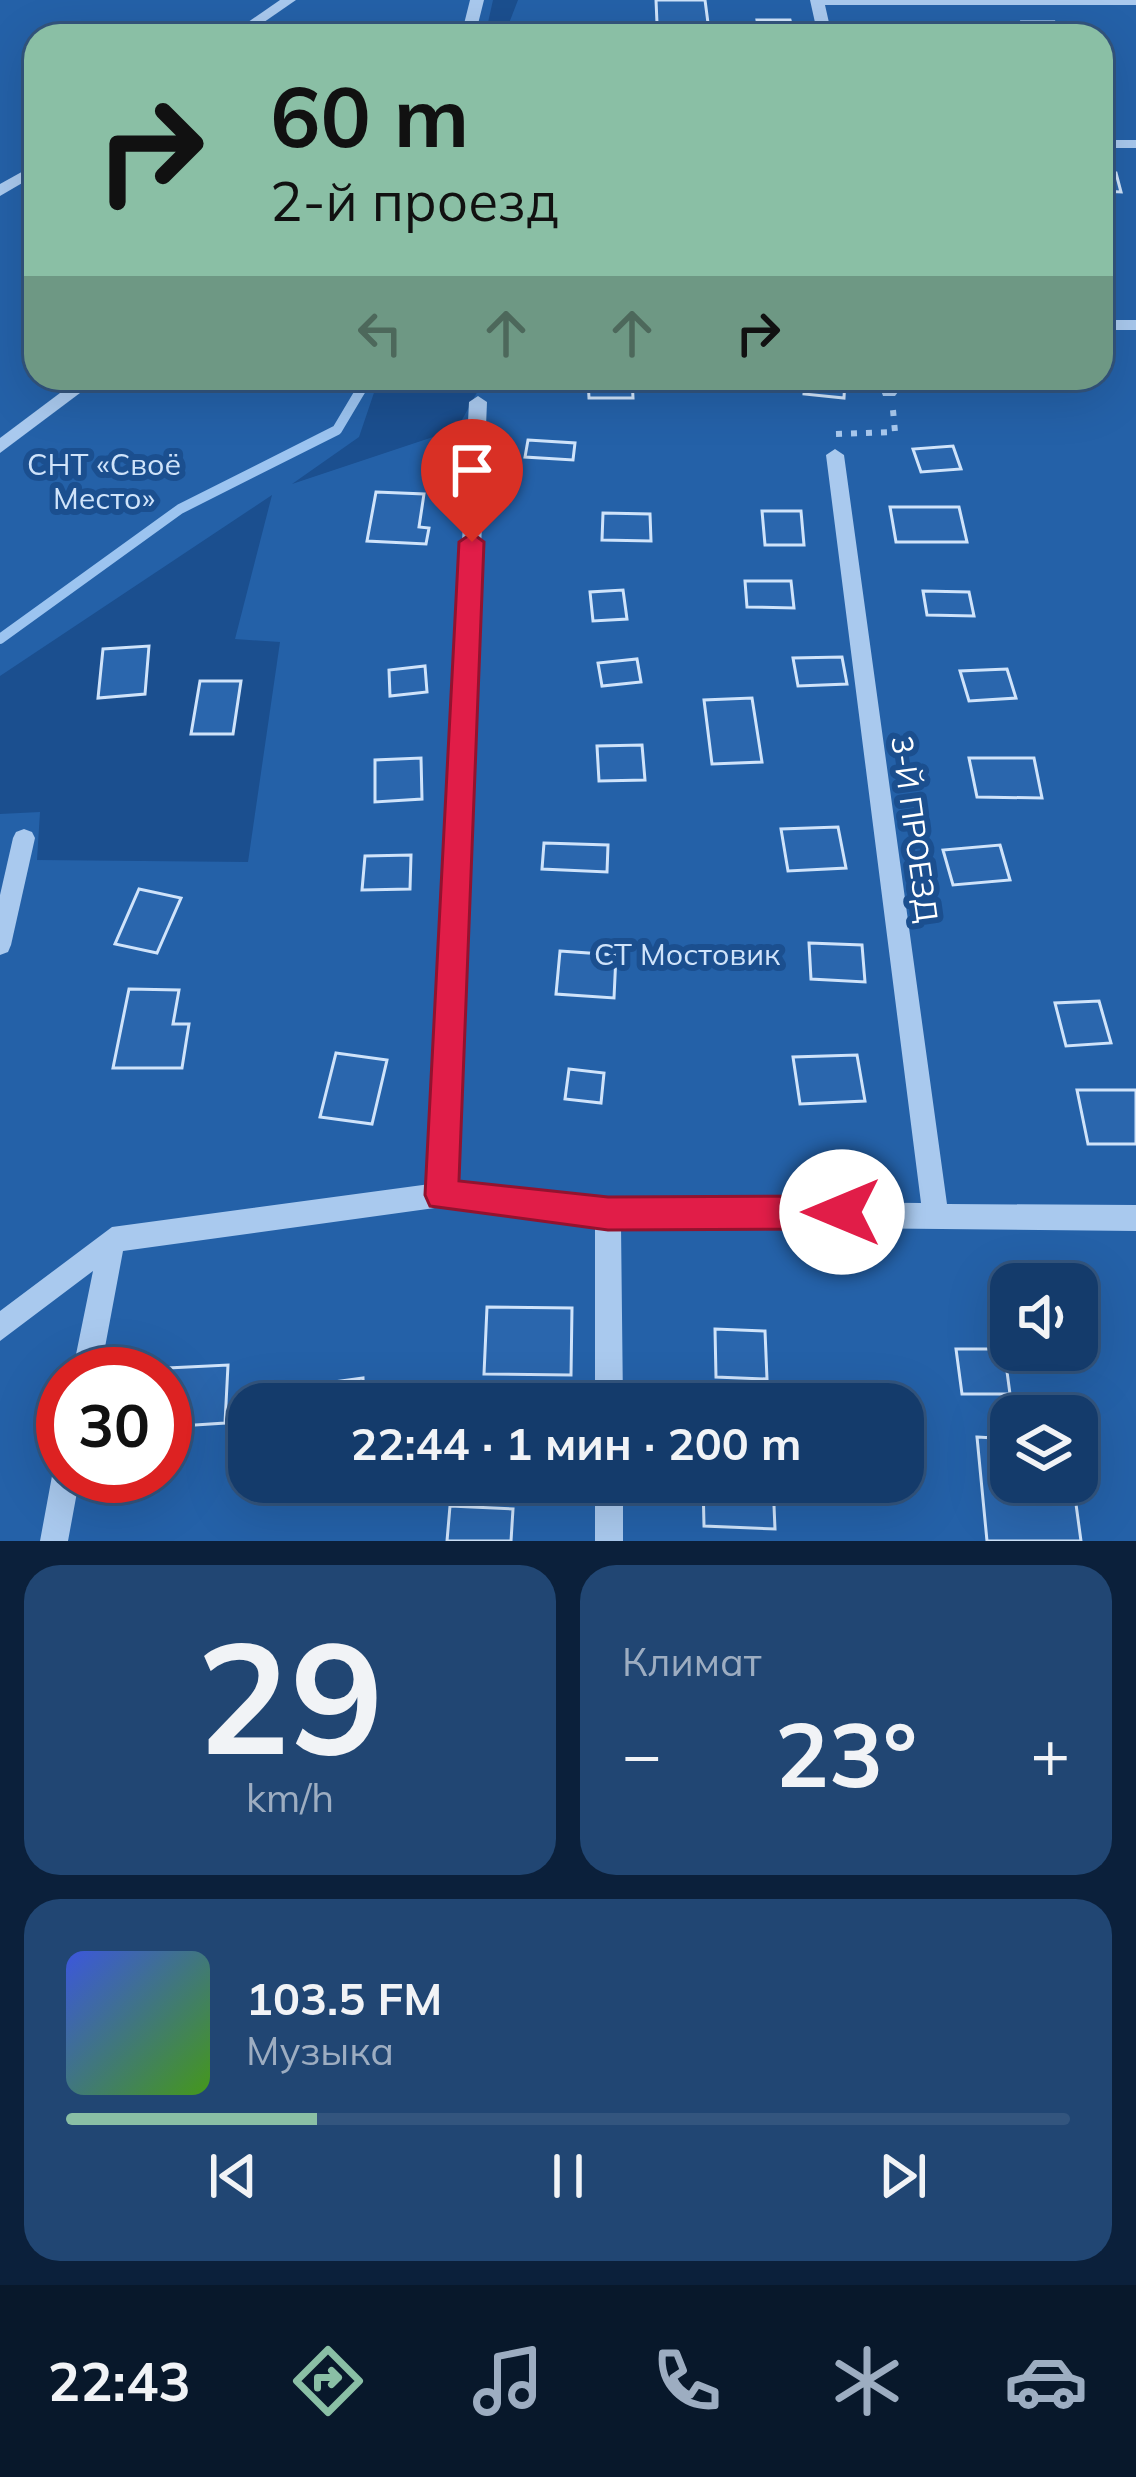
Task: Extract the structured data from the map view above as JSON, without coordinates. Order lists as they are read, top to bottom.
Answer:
{
  "streets": {
    "street": ["3-Й ПРОЕЗД"]
  },
  "parks": ["СНТ «Своё Место»", "СТ Мостовик"],
  "page": {
    "turn": ["60 m", "2-й проезд"],
    "limit": "30",
    "trip": "22:44 · 1 мин · 200 m",
    "tile": [
      ["29", "km/h"],
      "Климат"
    ],
    "heat": ["−", "23°", "+"],
    "song": ["103.5 FM", "Музыка"],
    "tabs": "22:43"
  }
}
